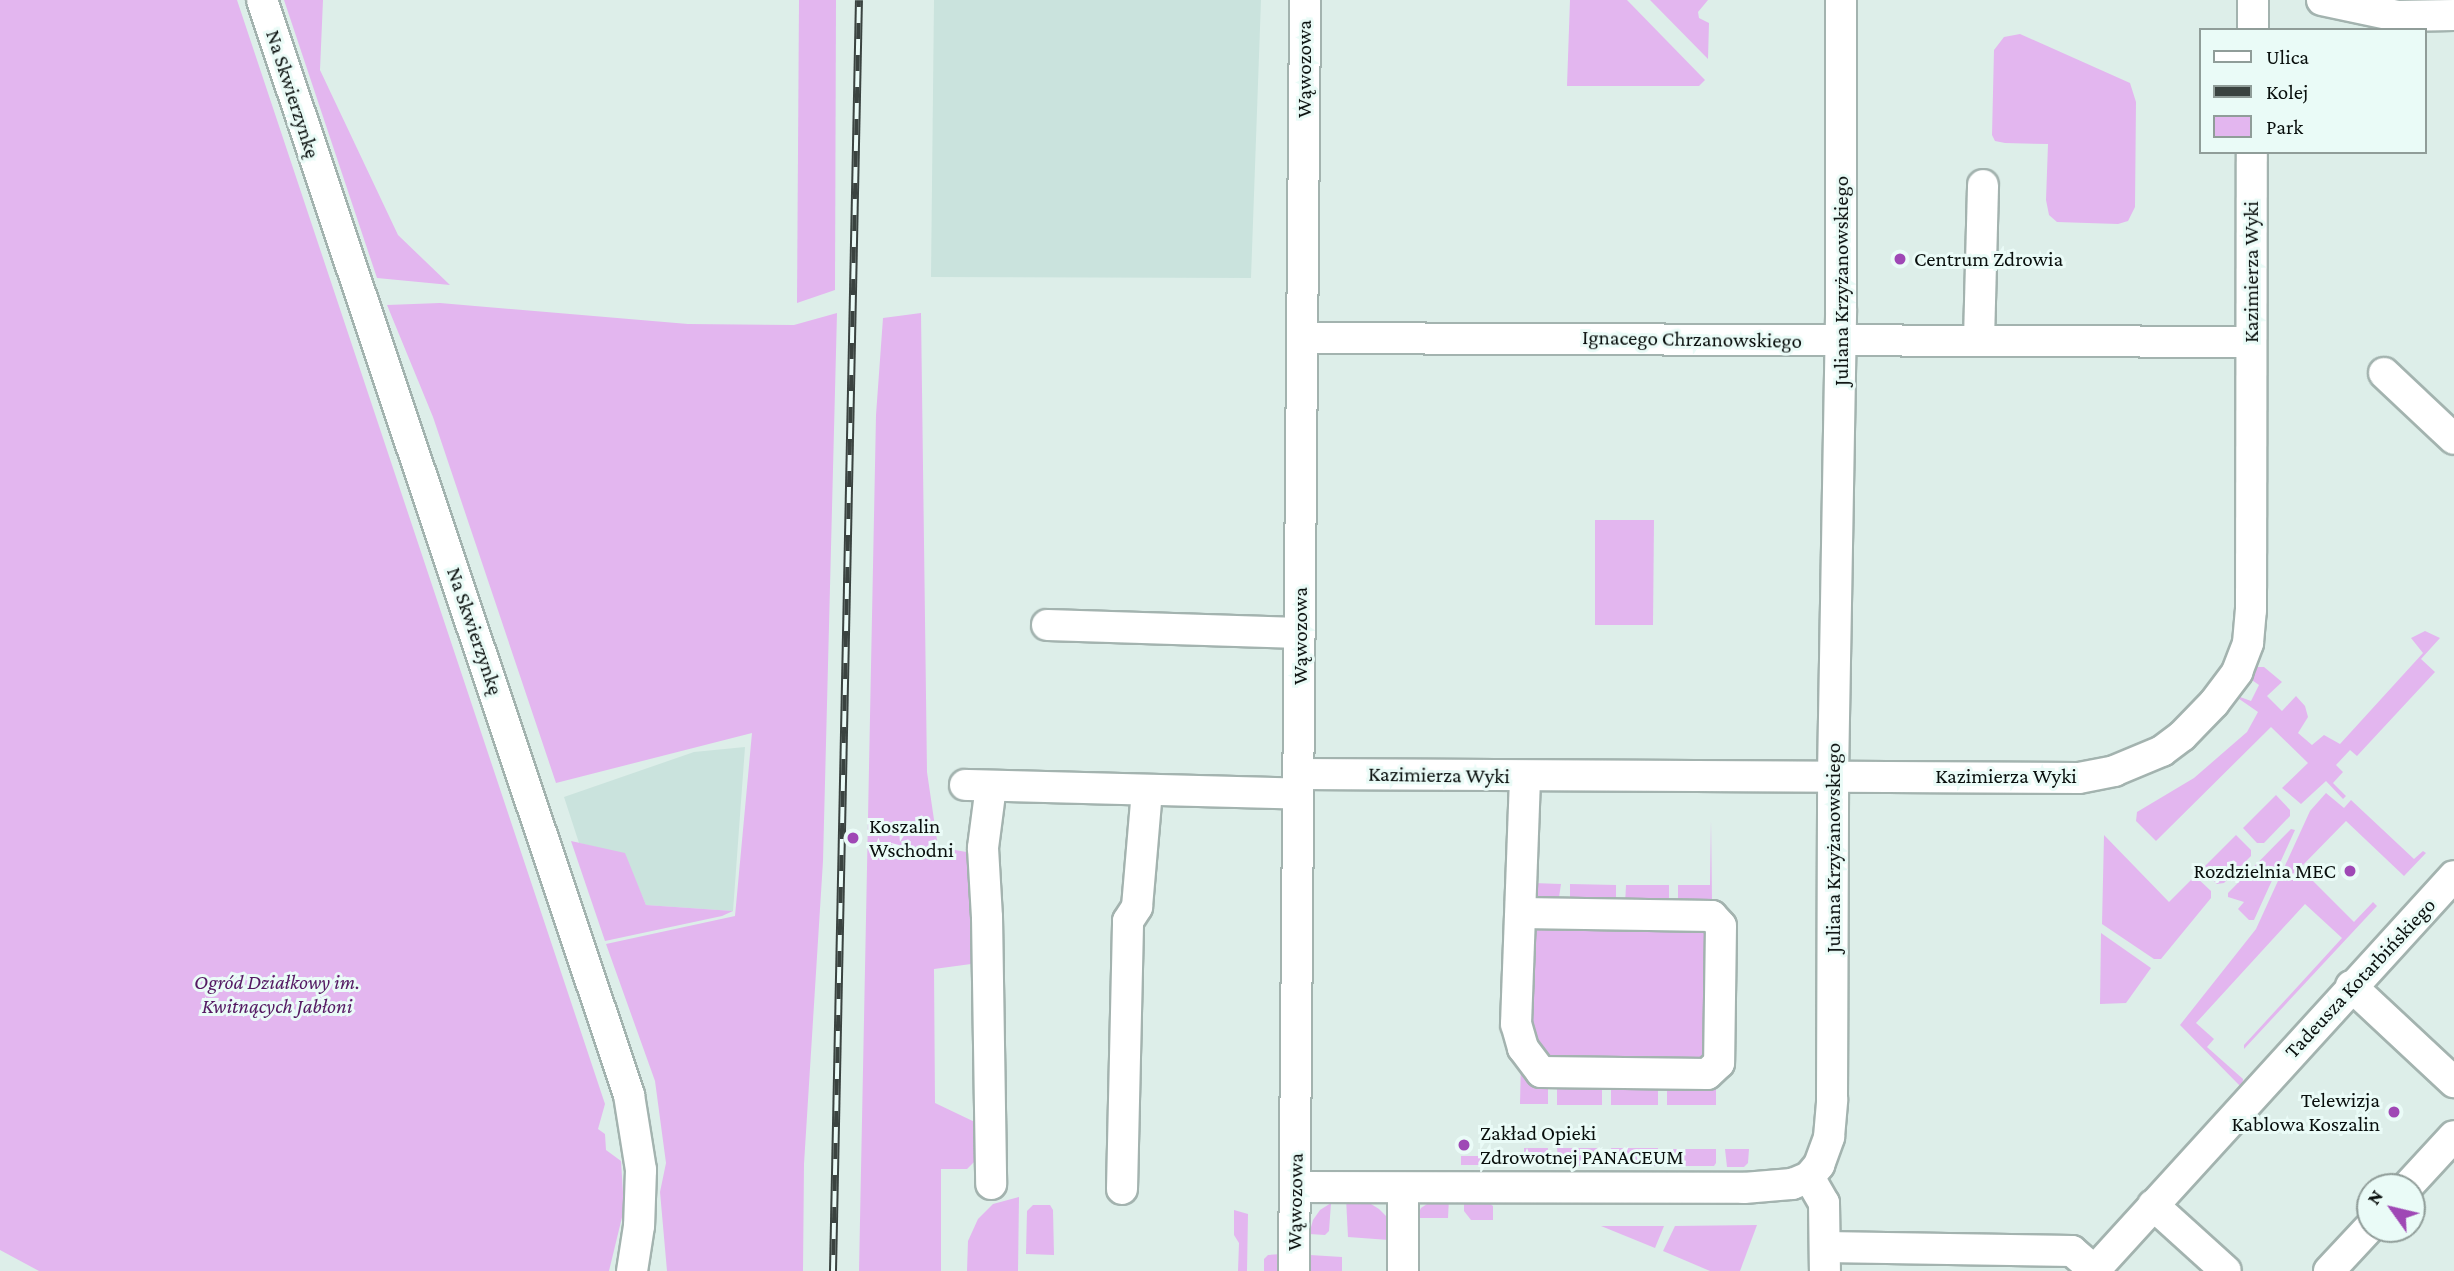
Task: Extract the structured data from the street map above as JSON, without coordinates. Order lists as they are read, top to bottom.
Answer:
{
  "streets": {
    "street": [
      "Wąwozowa",
      "Na Skwierzynkę",
      "Kazimierza Wyki",
      "Juliana Krzyżanowskiego",
      "Ignacego Chrzanowskiego",
      "Tadeusza Kotarbińskiego"
    ]
  },
  "crossings": [
    ["Wąwozowa", "Kazimierza Wyki"],
    ["Wąwozowa", "Ignacego Chrzanowskiego"],
    ["Kazimierza Wyki", "Juliana Krzyżanowskiego"],
    ["Kazimierza Wyki", "Ignacego Chrzanowskiego"],
    ["Juliana Krzyżanowskiego", "Ignacego Chrzanowskiego"]
  ],
  "parks": ["Ogród Działkowy im. Kwitnących Jabłoni"],
  "places": [
    "Centrum Zdrowia",
    "Koszalin Wschodni",
    "Rozdzielnia MEC",
    "Telewizja Kablowa Koszalin",
    "Zakład Opieki Zdrowotnej PANACEUM"
  ],
  "legend": ["Ulica", "Kolej", "Park"],
  "north": "top left"
}
